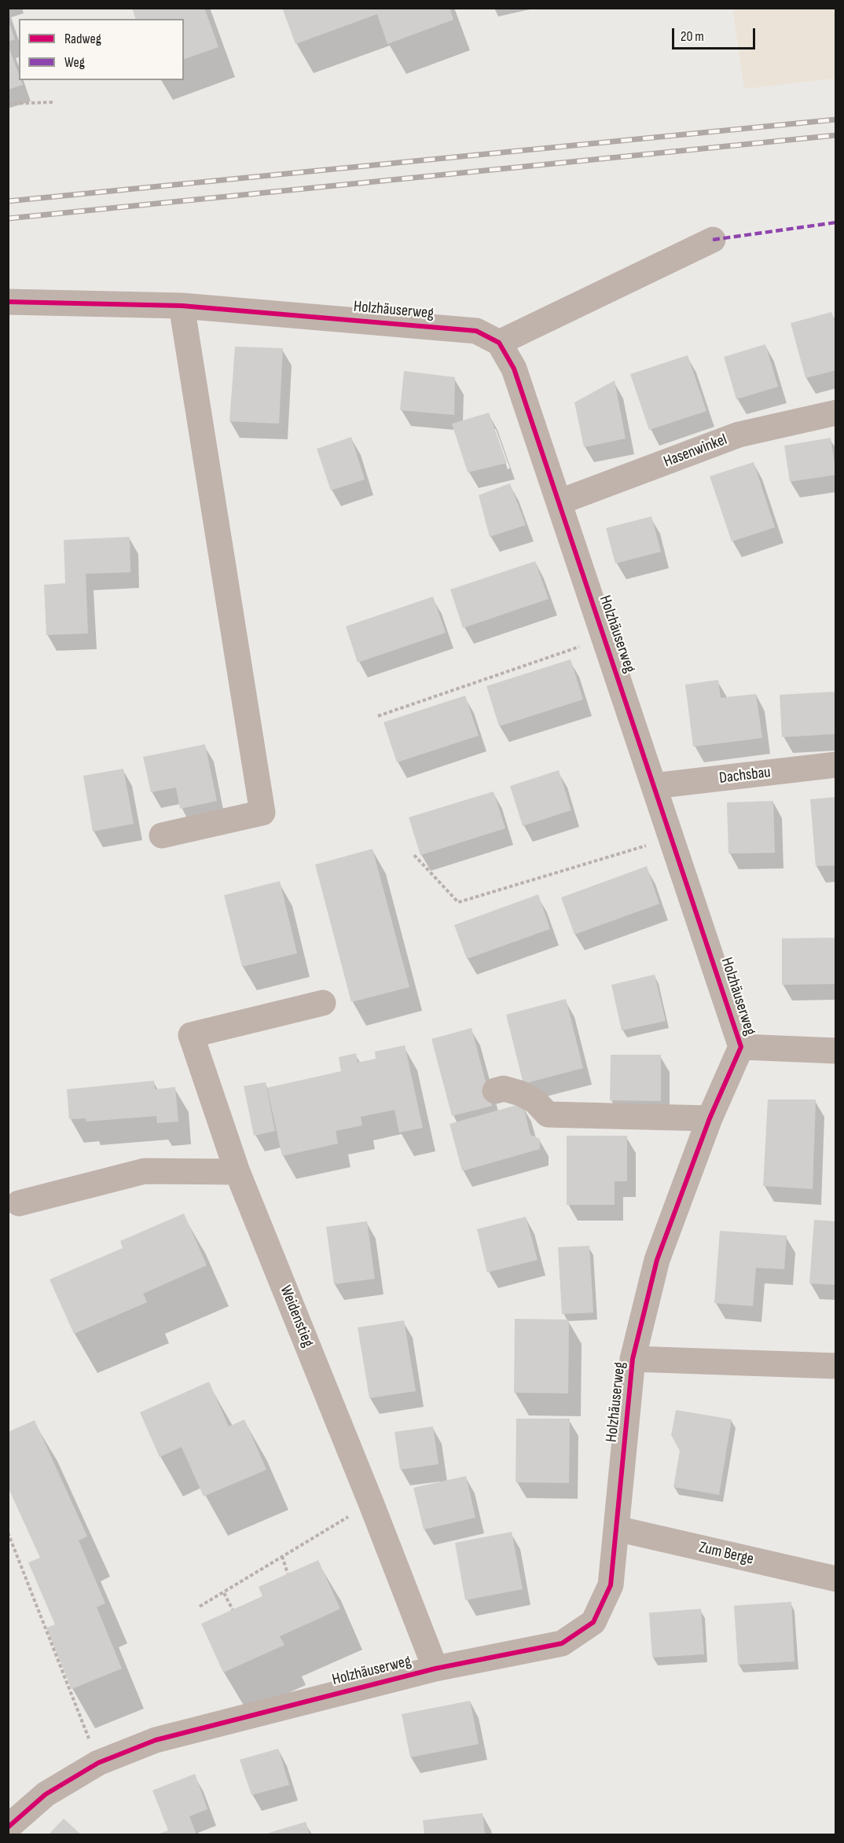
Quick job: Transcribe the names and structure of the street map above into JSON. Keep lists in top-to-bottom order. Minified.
{"streets":{"street":["Holzhäuserweg","Hasenwinkel","Dachsbau","Weidenstieg","Zum Berge"]},"crossings":[["Holzhäuserweg","Hasenwinkel"],["Holzhäuserweg","Dachsbau"],["Holzhäuserweg","Weidenstieg"],["Holzhäuserweg","Zum Berge"]],"legend":["Radweg","Weg"],"scale_bar":"20 m"}
